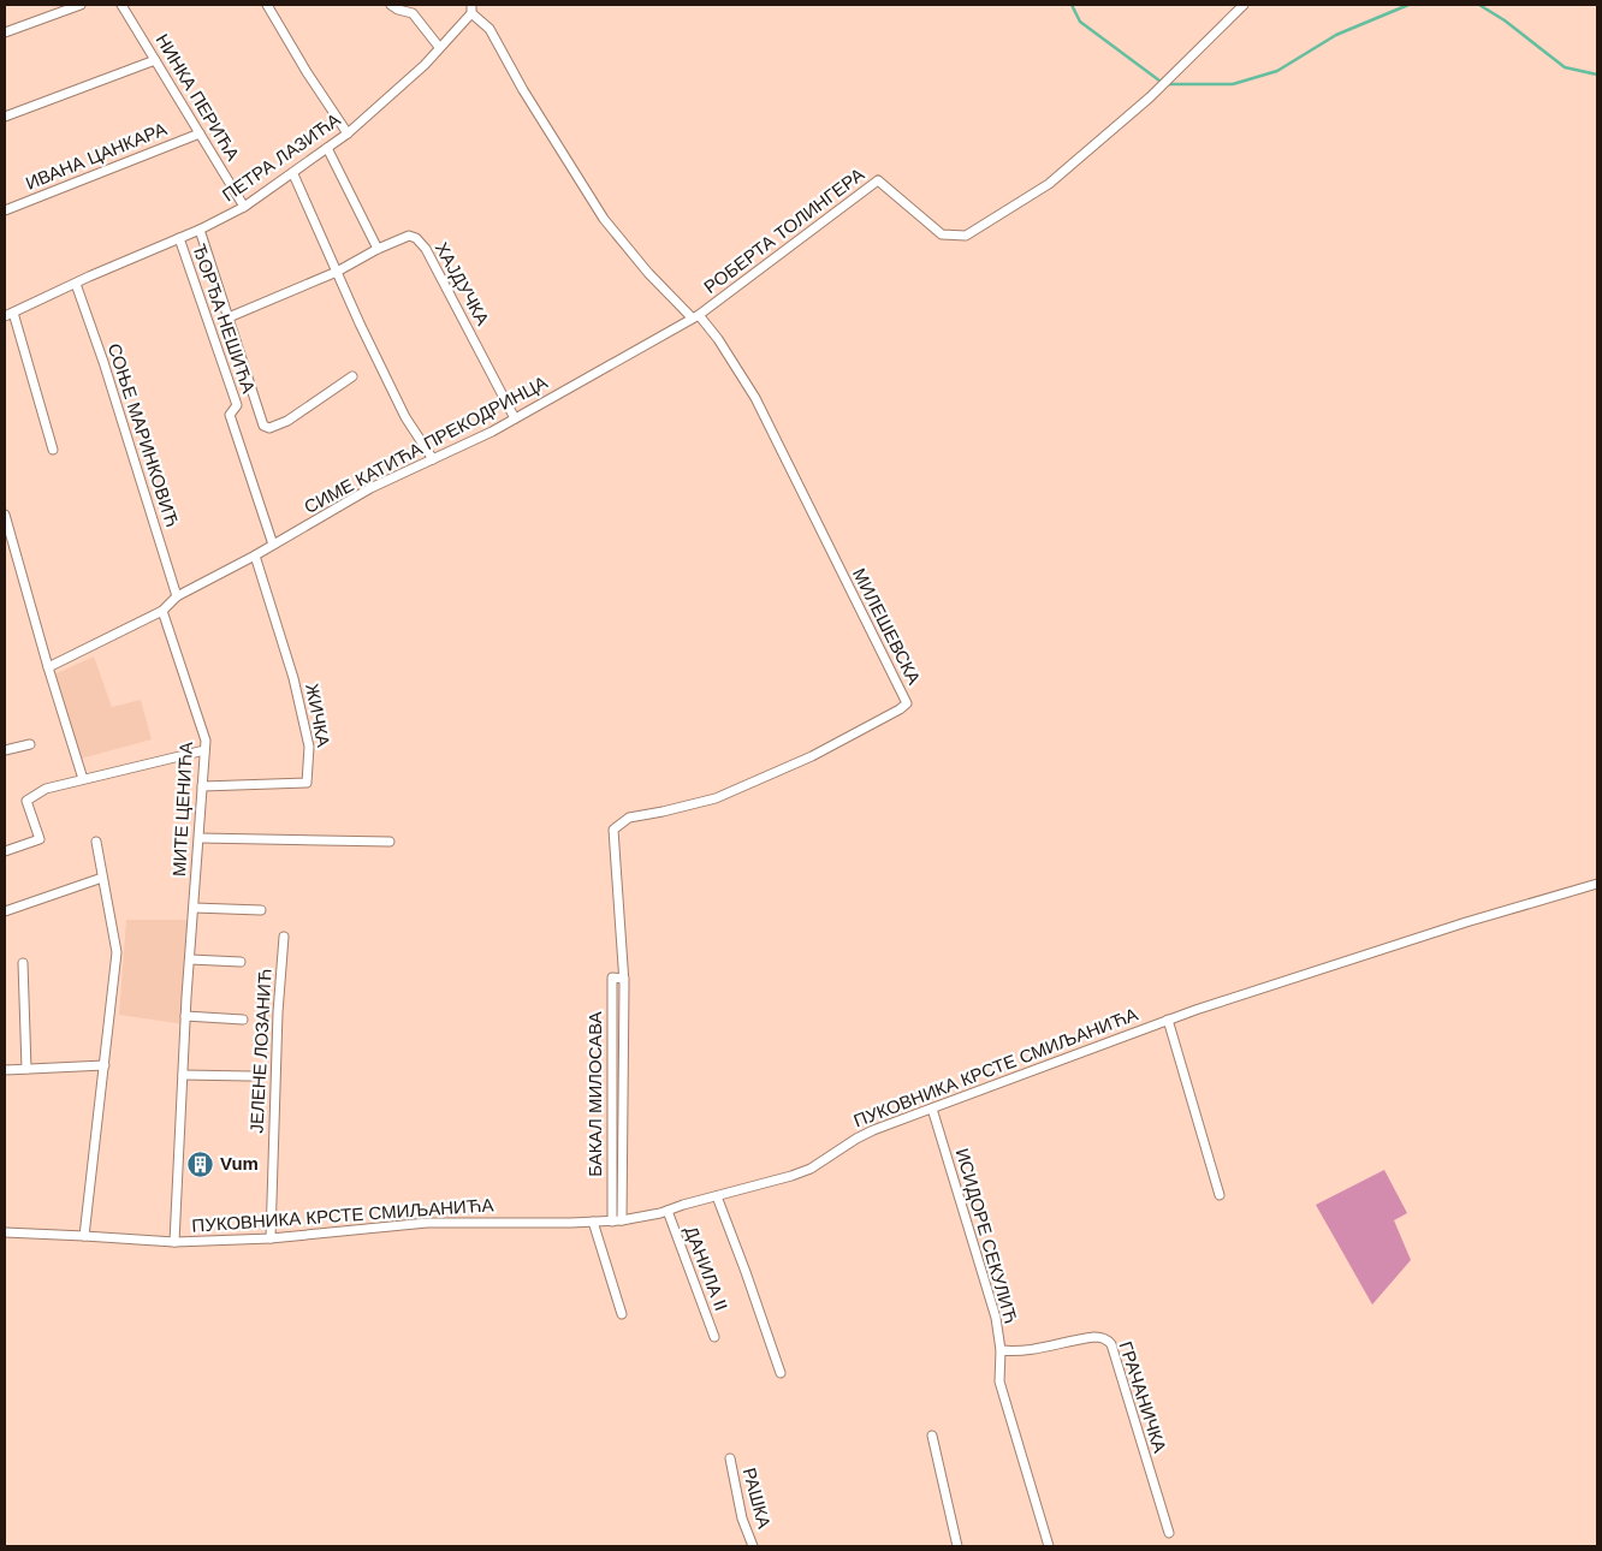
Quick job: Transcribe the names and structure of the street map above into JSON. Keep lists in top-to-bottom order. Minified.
{"streets":{"street":["НИНКА ПЕРИЋА","ИВАНА ЦАНКАРА","ПЕТРА ЛАЗИЋА","РОБЕРТА ТОЛИНГЕРА","ХАЈДУЧКА","ЂОРЂА НЕШИЋА","СОЊЕ МАРИНКОВИЋ","СИМЕ КАТИЋА ПРЕКОДРИНЦА","МИЛЕШЕВСКА","ЖИЧКА","МИТЕ ЦЕНИЋА","ЈЕЛЕНЕ ЛОЗАНИЋ","ПУКОВНИКА КРСТЕ СМИЉАНИЋА","БАКАЛ МИЛОСАВА","ИСИДОРЕ СЕКУЛИЋ","ДАНИЛА II","ГРАЧАНИЧКА","РАШКА"]},"crossings":[["НИНКА ПЕРИЋА","ИВАНА ЦАНКАРА"],["НИНКА ПЕРИЋА","ПЕТРА ЛАЗИЋА"],["ПЕТРА ЛАЗИЋА","ЂОРЂА НЕШИЋА"],["ПЕТРА ЛАЗИЋА","СОЊЕ МАРИНКОВИЋ"],["РОБЕРТА ТОЛИНГЕРА","СИМЕ КАТИЋА ПРЕКОДРИНЦА"],["РОБЕРТА ТОЛИНГЕРА","МИЛЕШЕВСКА"],["ХАЈДУЧКА","СИМЕ КАТИЋА ПРЕКОДРИНЦА"],["ЂОРЂА НЕШИЋА","СИМЕ КАТИЋА ПРЕКОДРИНЦА"],["СОЊЕ МАРИНКОВИЋ","СИМЕ КАТИЋА ПРЕКОДРИНЦА"],["СИМЕ КАТИЋА ПРЕКОДРИНЦА","МИЛЕШЕВСКА"],["СИМЕ КАТИЋА ПРЕКОДРИНЦА","ЖИЧКА"],["СИМЕ КАТИЋА ПРЕКОДРИНЦА","МИТЕ ЦЕНИЋА"],["МИЛЕШЕВСКА","БАКАЛ МИЛОСАВА"],["ЖИЧКА","МИТЕ ЦЕНИЋА"],["МИТЕ ЦЕНИЋА","ПУКОВНИКА КРСТЕ СМИЉАНИЋА"],["ЈЕЛЕНЕ ЛОЗАНИЋ","ПУКОВНИКА КРСТЕ СМИЉАНИЋА"],["ПУКОВНИКА КРСТЕ СМИЉАНИЋА","БАКАЛ МИЛОСАВА"],["ПУКОВНИКА КРСТЕ СМИЉАНИЋА","ИСИДОРЕ СЕКУЛИЋ"],["ПУКОВНИКА КРСТЕ СМИЉАНИЋА","ДАНИЛА II"],["ИСИДОРЕ СЕКУЛИЋ","ГРАЧАНИЧКА"]],"places":{"building":["Vum"]}}
